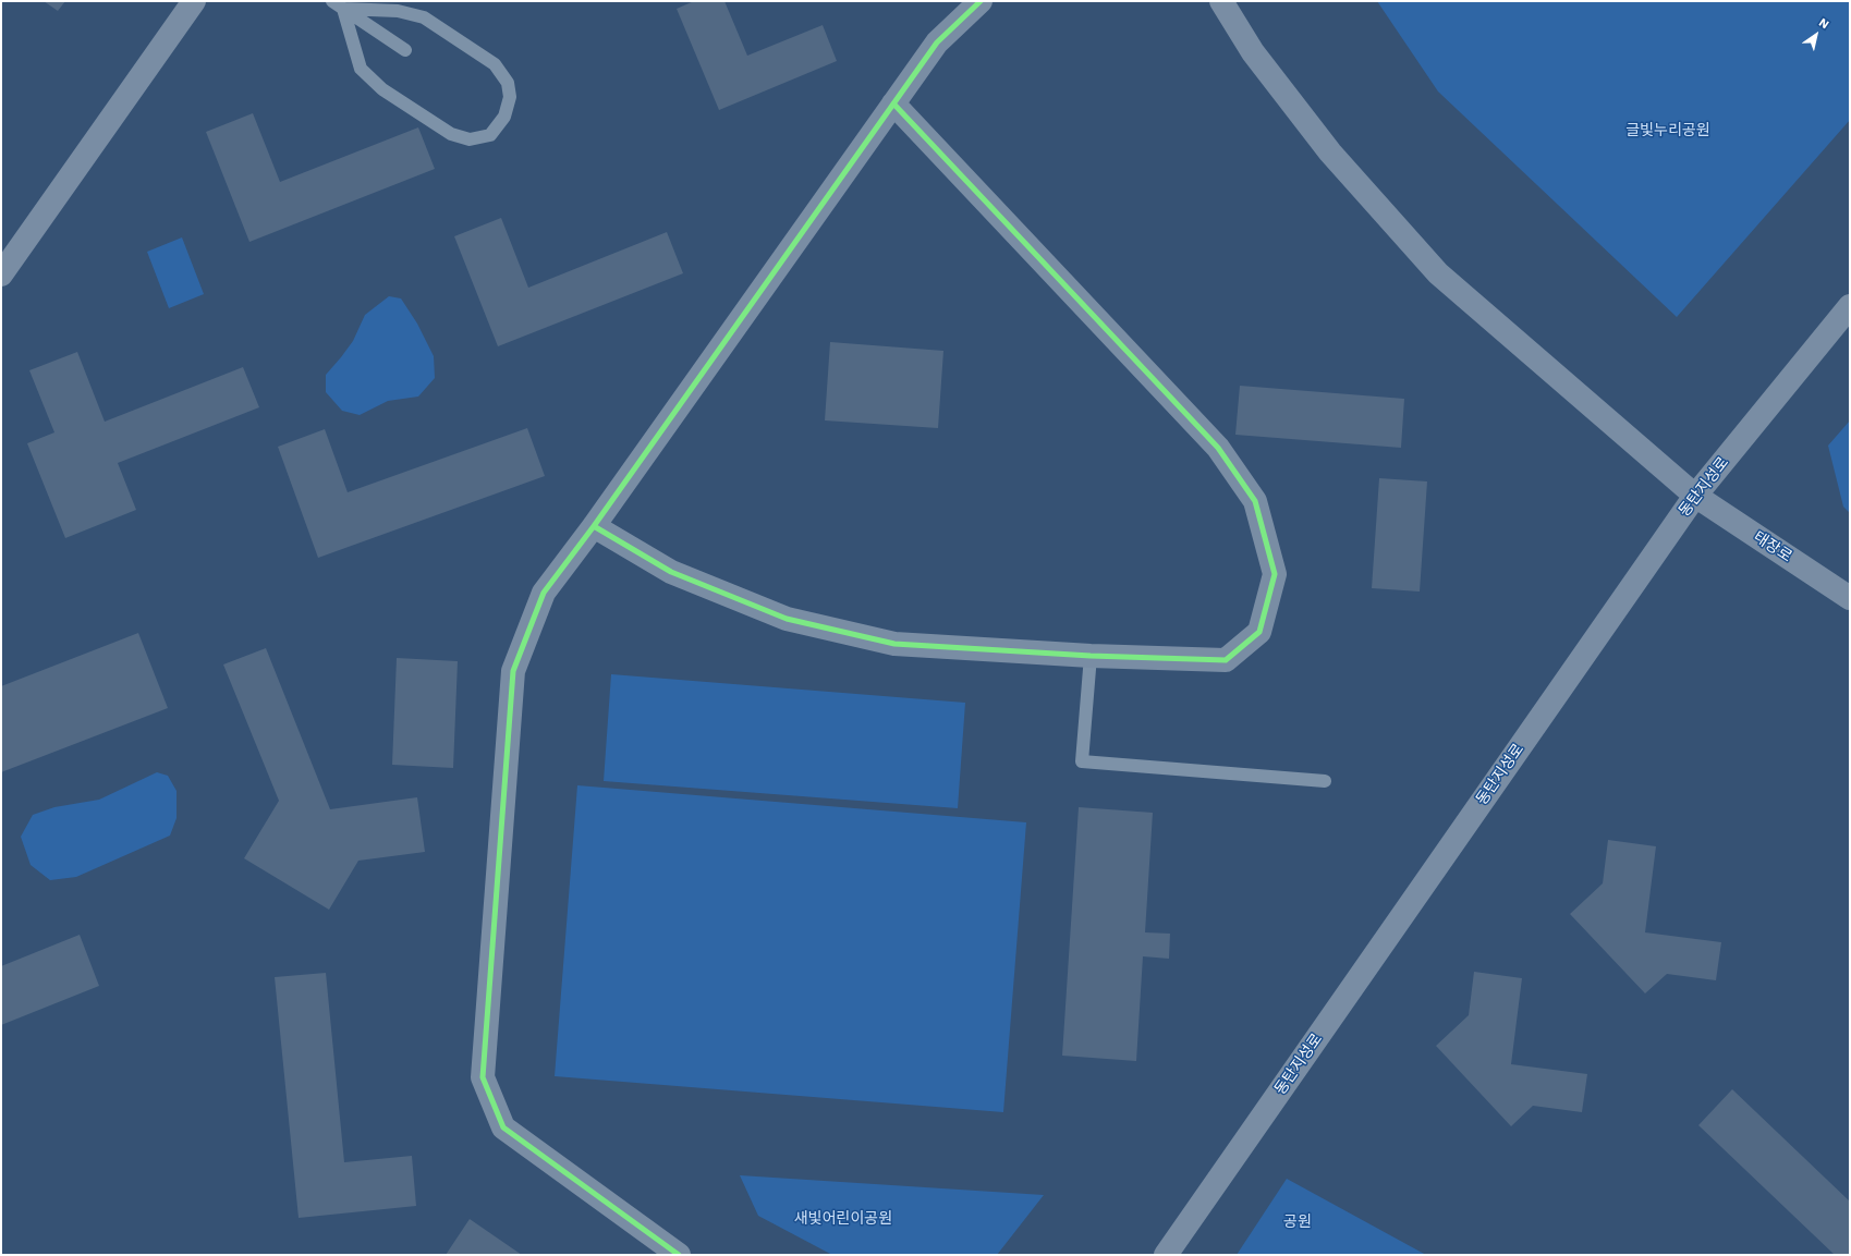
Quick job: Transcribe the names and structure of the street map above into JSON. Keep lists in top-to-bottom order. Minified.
{"streets":{"street":["동탄지성로","태장로"]},"crossings":[["동탄지성로","태장로"]],"parks":["글빛누리공원","새빛어린이공원","공원"],"north":"top right"}
